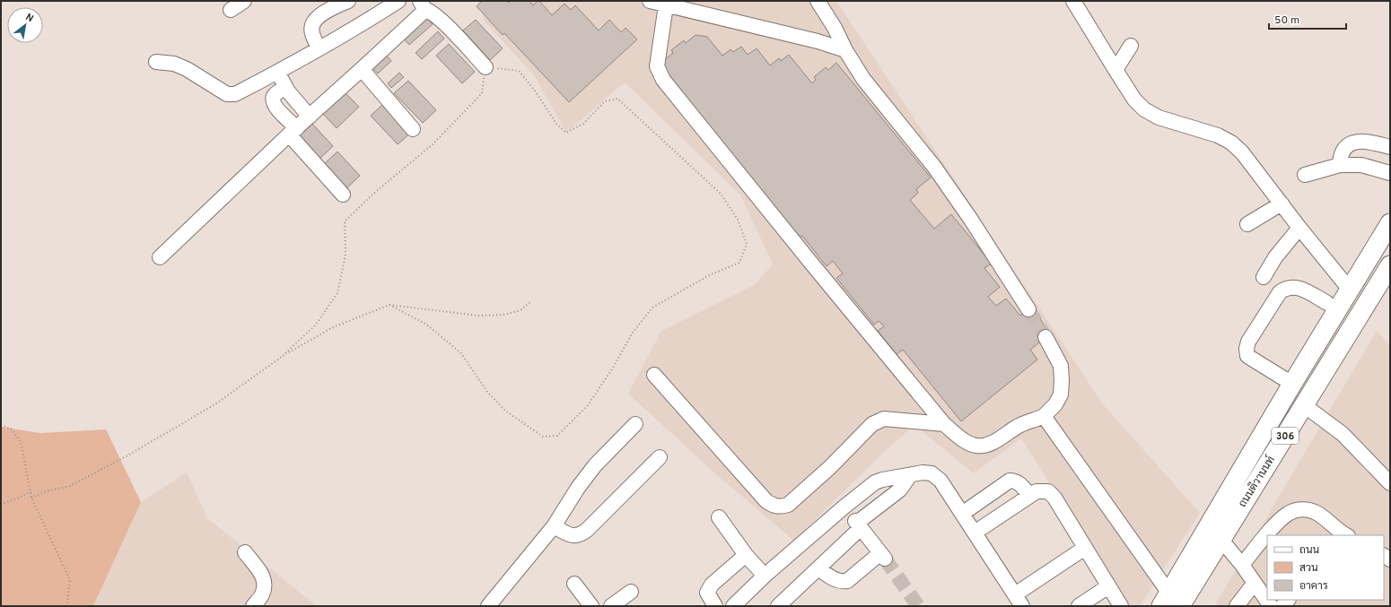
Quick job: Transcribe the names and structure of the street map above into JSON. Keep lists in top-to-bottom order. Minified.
{"streets":{"main road":["306","ถนนติวานนท์"]},"legend":["ถนน","สวน","อาคาร"],"scale_bar":"50 m","north":"top right"}
